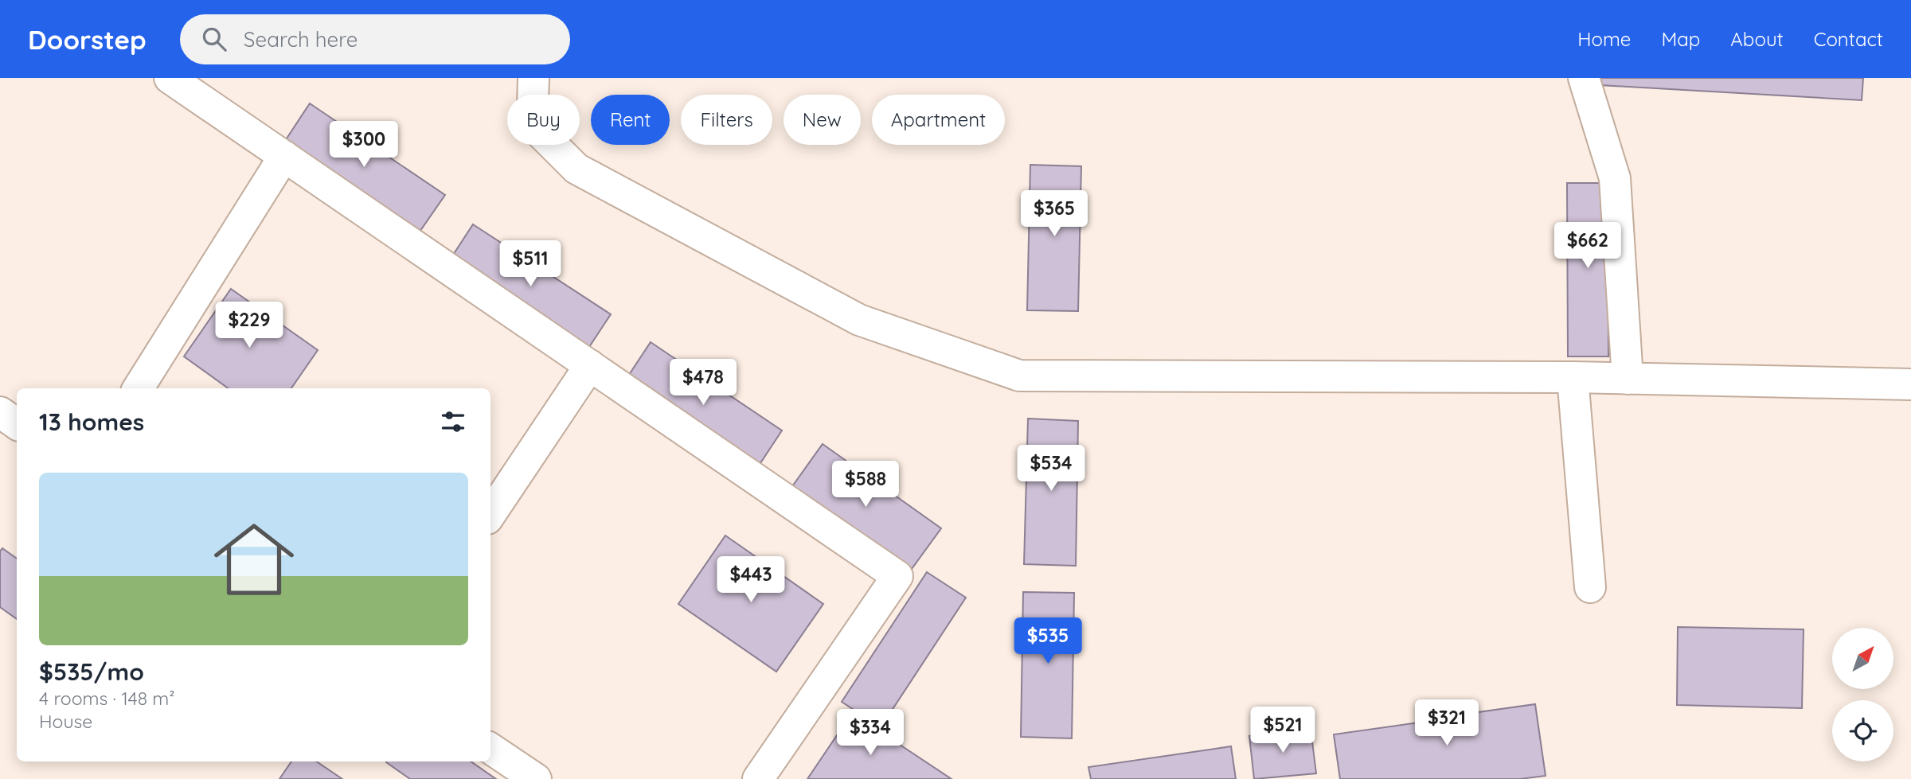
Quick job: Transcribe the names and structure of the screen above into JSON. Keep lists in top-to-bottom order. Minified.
{"north":"top right","page":{"header":"Doorstep","search":"Search here","nav":["Home","Map","About","Contact"],"chip":["Buy","Rent","Filters","New","Apartment"],"price":["$300","$365","$662","$511","$229","$478","$534","$588","$443","$535","$321","$521","$334"],"heading":"13 homes","list":[{"name":"$535/mo","note":"4 rooms · 148 m² · House"}]}}
